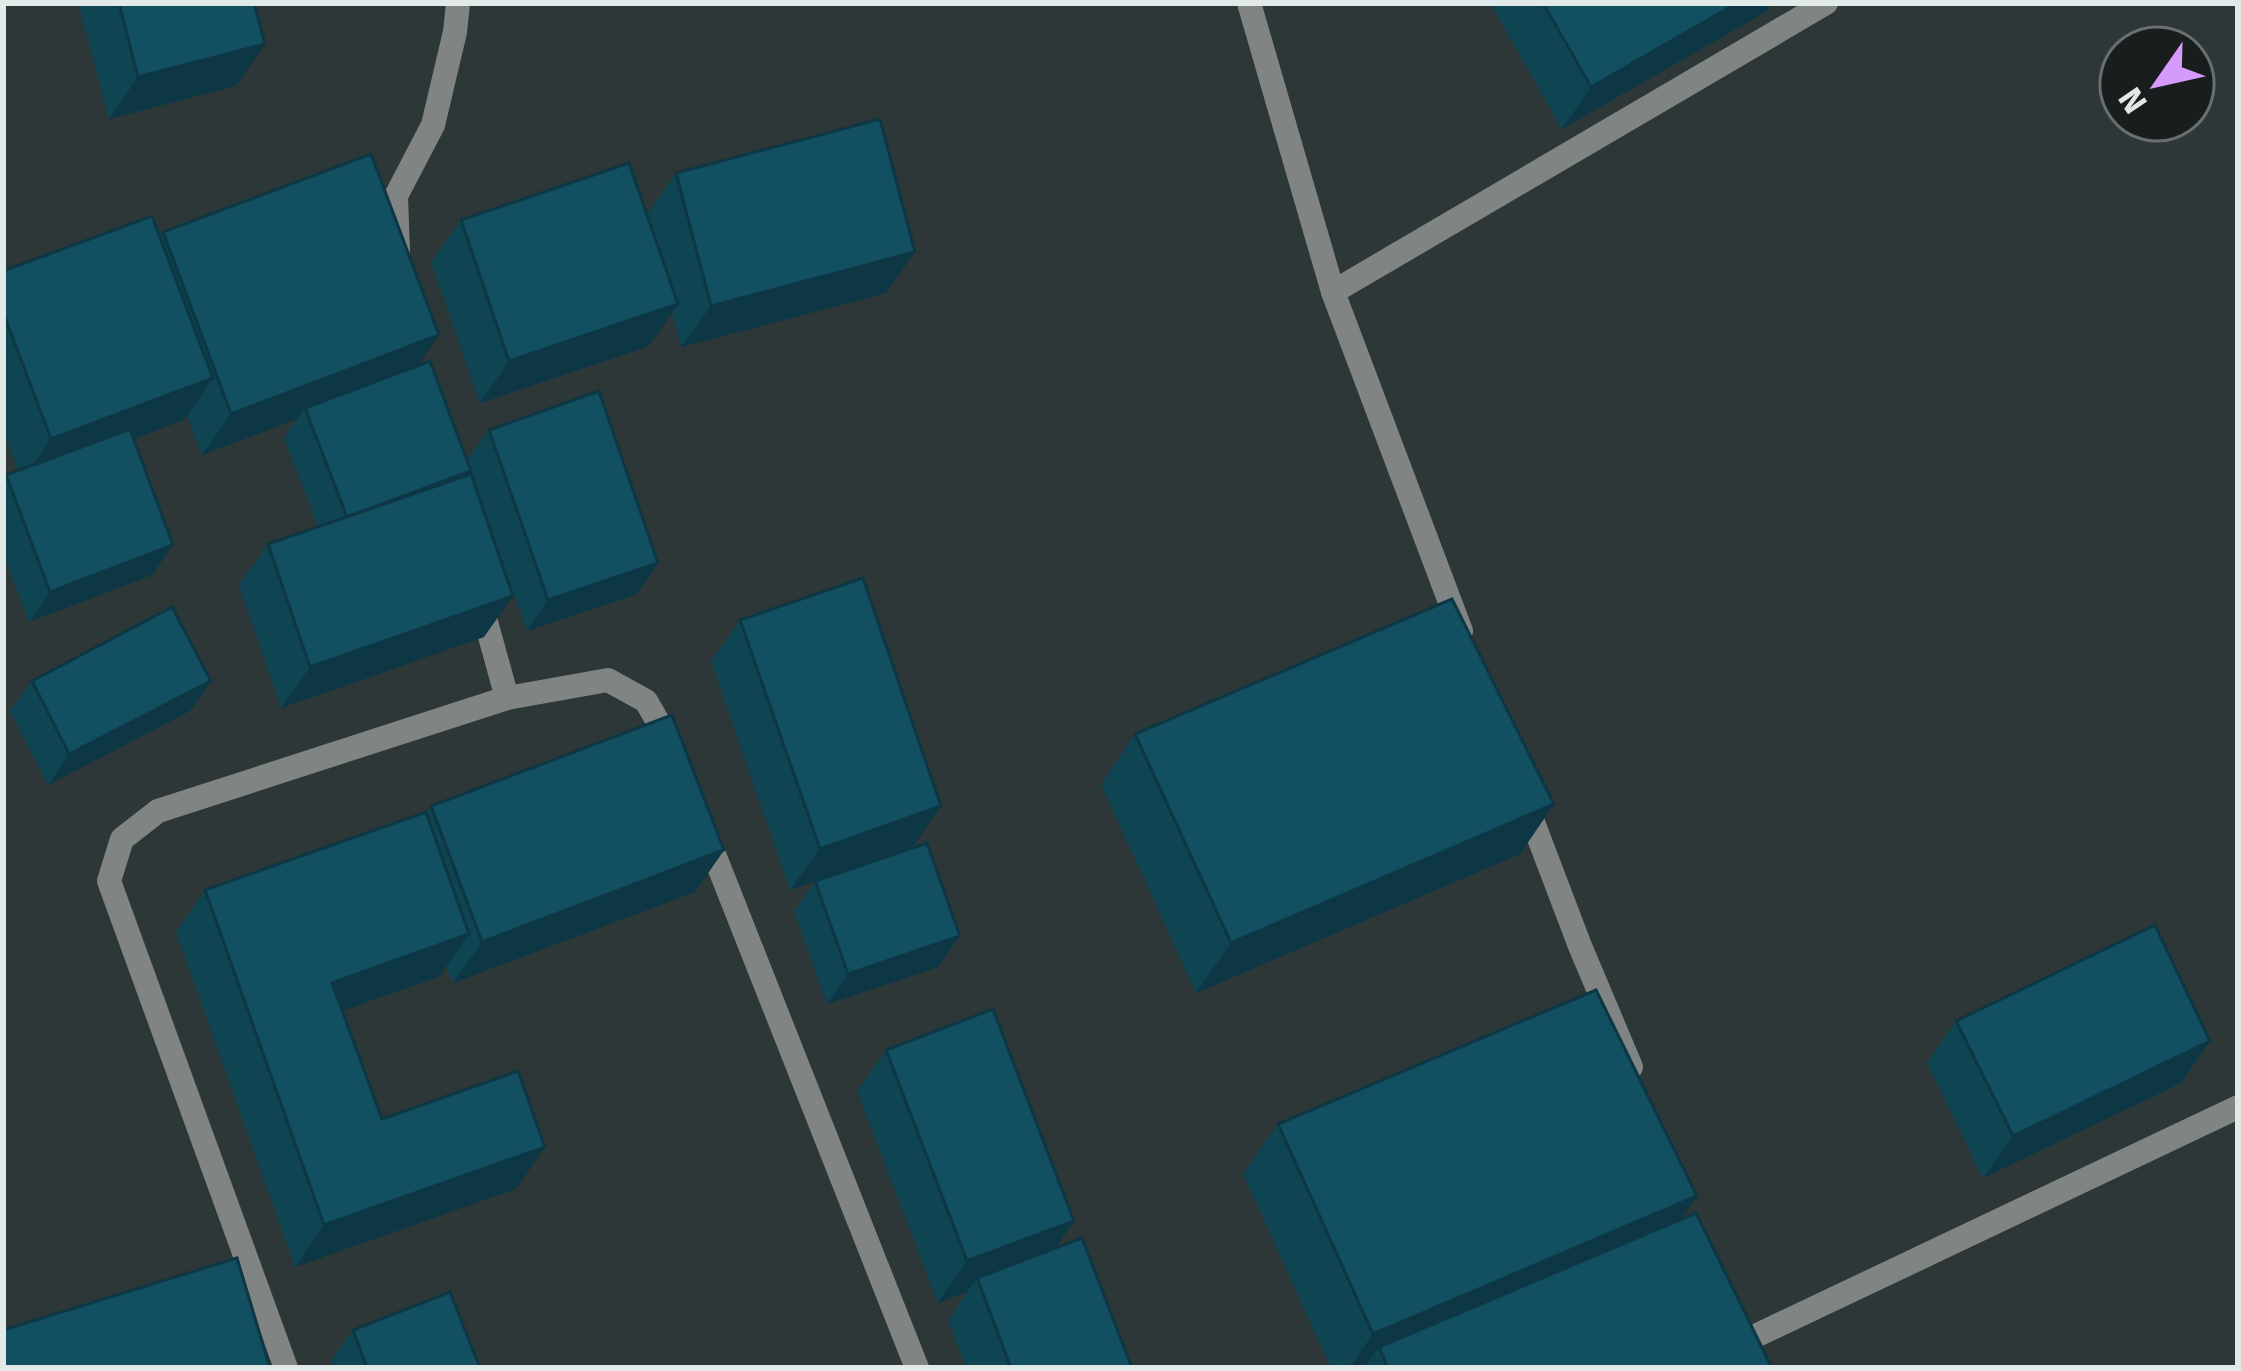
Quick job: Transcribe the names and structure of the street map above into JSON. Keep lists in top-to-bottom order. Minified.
{"north":"bottom left"}
